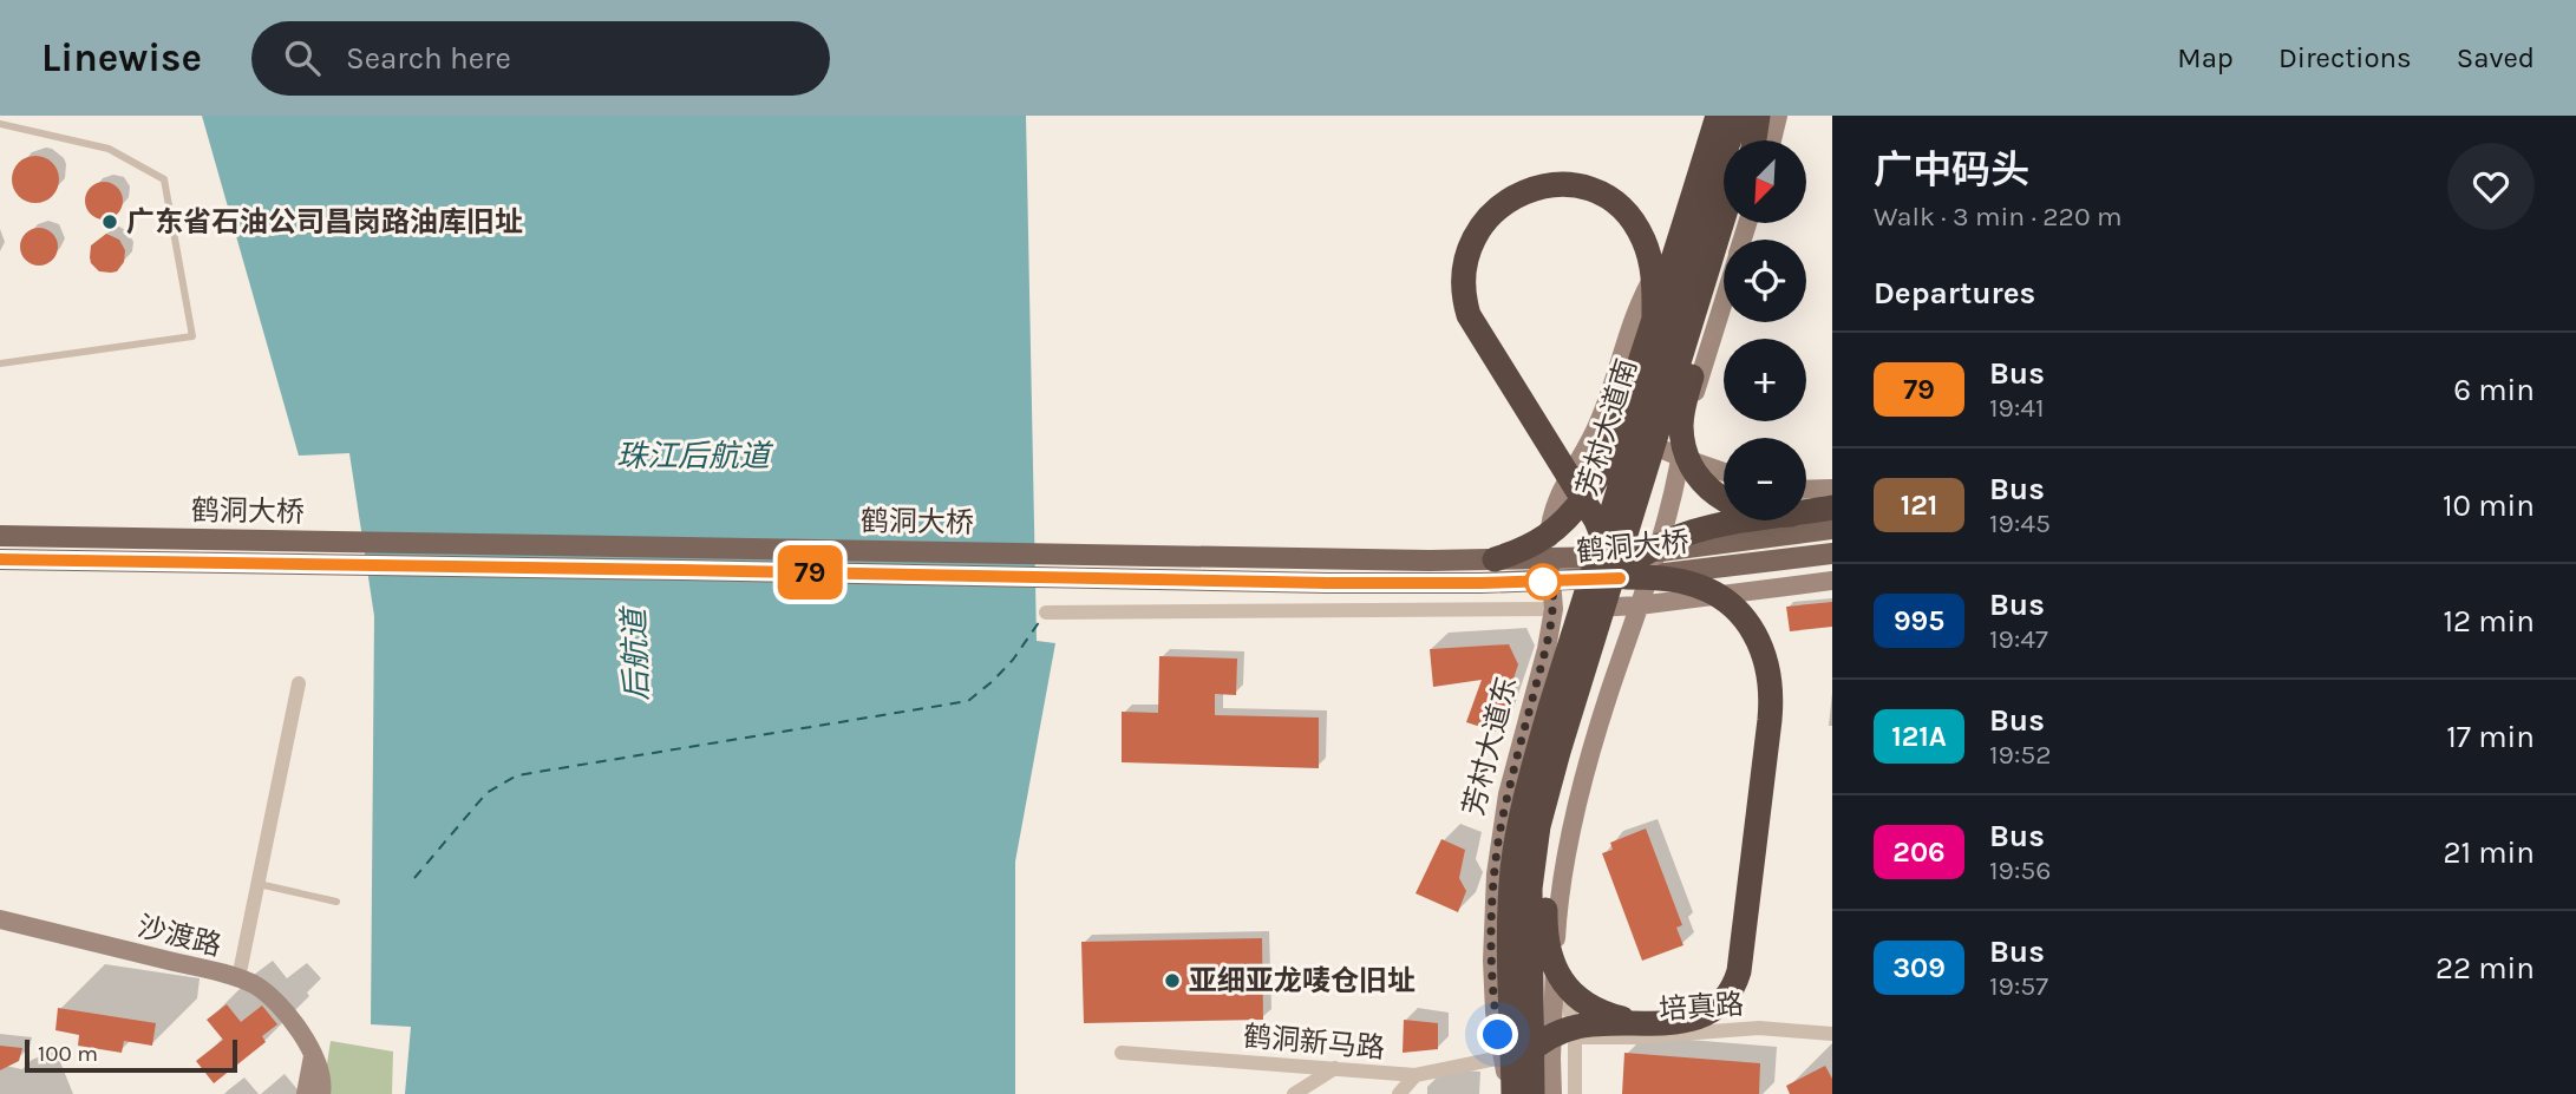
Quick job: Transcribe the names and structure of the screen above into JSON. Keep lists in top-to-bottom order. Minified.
{"streets":{"highway":["芳村大道南","芳村大道东"],"main road":["鹤洞大桥"],"street":["沙渡路","培真路","鹤洞新马路"]},"crossings":[["芳村大道南","芳村大道东"],["芳村大道东","鹤洞新马路"]],"water":["珠江后航道","后航道"],"places":["广东省石油公司昌岗路油库旧址","亚细亚龙唛仓旧址"],"lines":["bus line 79"],"scale_bar":"100 m","north":"bottom left","page":{"header":"Linewise","search":"Search here","nav":["Map","Directions","Saved"],"on_map":"79","heading":[["广中码头","Walk · 3 min · 220 m"],"Departures"],"map_buttons":["+","−"],"list":[{"mark":"79","name":"Bus","note":"19:41","value":"6 min"},{"mark":"121","name":"Bus","note":"19:45","value":"10 min"},{"mark":"995","name":"Bus","note":"19:47","value":"12 min"},{"mark":"121A","name":"Bus","note":"19:52","value":"17 min"},{"mark":"206","name":"Bus","note":"19:56","value":"21 min"},{"mark":"309","name":"Bus","note":"19:57","value":"22 min"}],"scale":"100 m"}}
